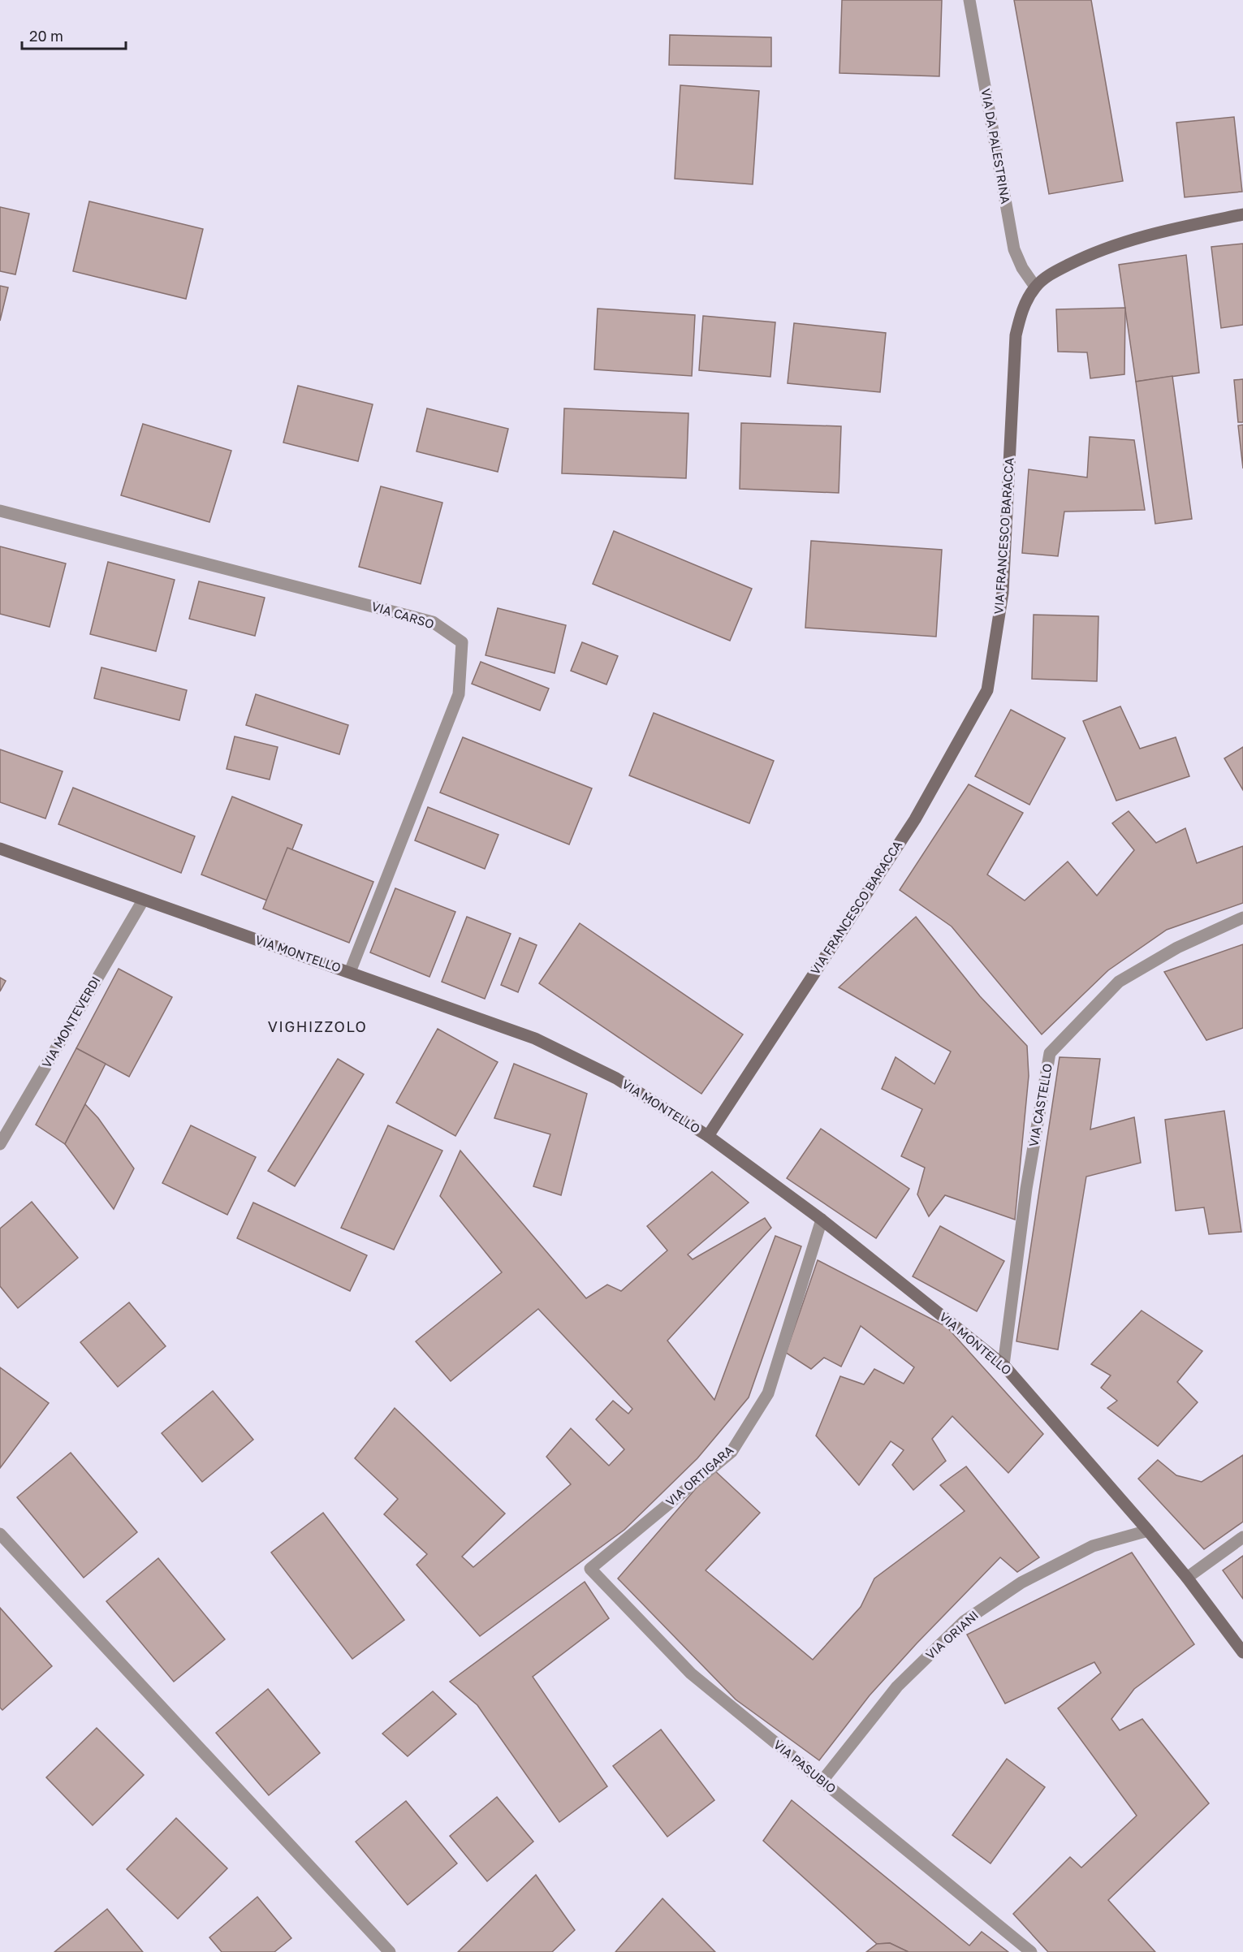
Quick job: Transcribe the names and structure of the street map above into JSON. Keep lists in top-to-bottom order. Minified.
{"streets":{"street":["VIA DA PALESTRINA","VIA FRANCESCO BARACCA","VIA CARSO","VIA MONTELLO","VIA MONTEVERDI","VIA CASTELLO","VIA ORTIGARA","VIA ORIANI","VIA PASUBIO"]},"crossings":[["VIA DA PALESTRINA","VIA FRANCESCO BARACCA"],["VIA FRANCESCO BARACCA","VIA MONTELLO"],["VIA CARSO","VIA MONTELLO"],["VIA MONTELLO","VIA MONTEVERDI"],["VIA MONTELLO","VIA CASTELLO"],["VIA MONTELLO","VIA ORTIGARA"],["VIA MONTELLO","VIA ORIANI"],["VIA ORTIGARA","VIA PASUBIO"],["VIA ORIANI","VIA PASUBIO"]],"districts":["VIGHIZZOLO"],"scale_bar":"20 m"}
